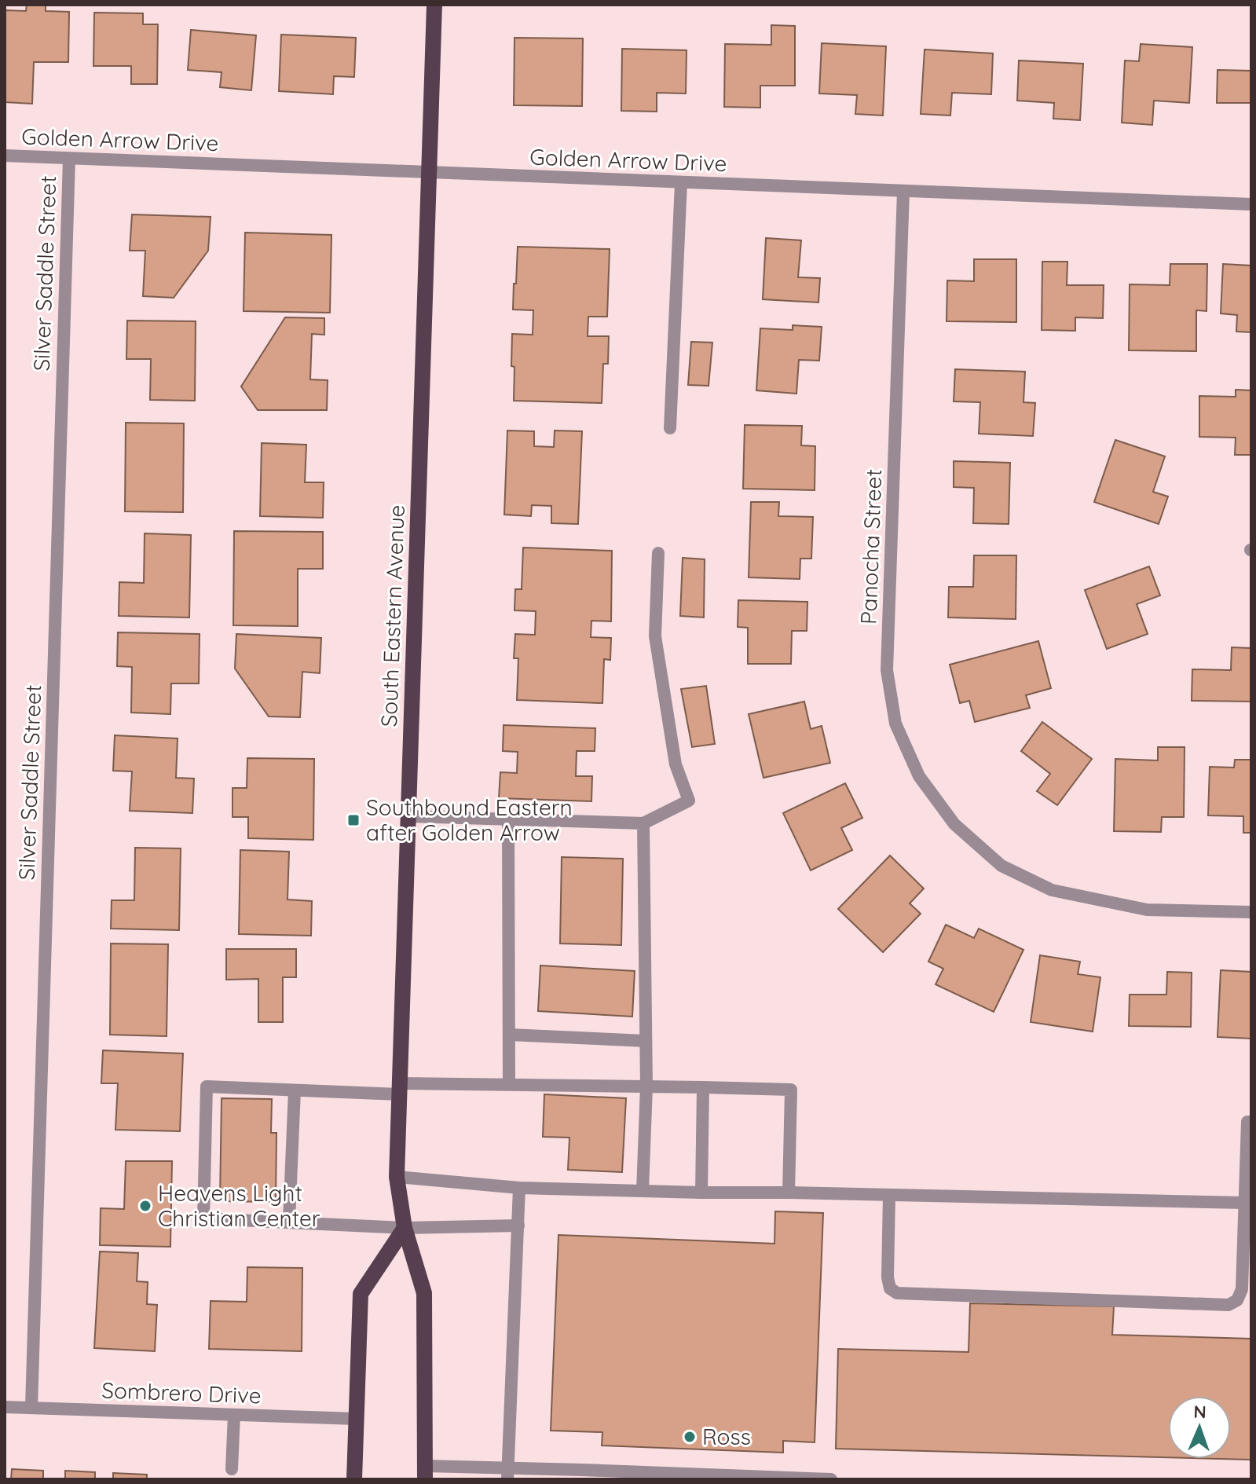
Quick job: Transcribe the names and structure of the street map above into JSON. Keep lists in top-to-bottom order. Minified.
{"streets":{"main road":["South Eastern Avenue"],"street":["Golden Arrow Drive","Silver Saddle Street","Panocha Street","Sombrero Drive"]},"crossings":[["Golden Arrow Drive","Silver Saddle Street"],["Golden Arrow Drive","Panocha Street"],["Golden Arrow Drive","South Eastern Avenue"],["Silver Saddle Street","Sombrero Drive"]],"places":{"transit":["Southbound Eastern after Golden Arrow"],"other":["Heavens Light Christian Center","Ross"]},"north":"top"}
